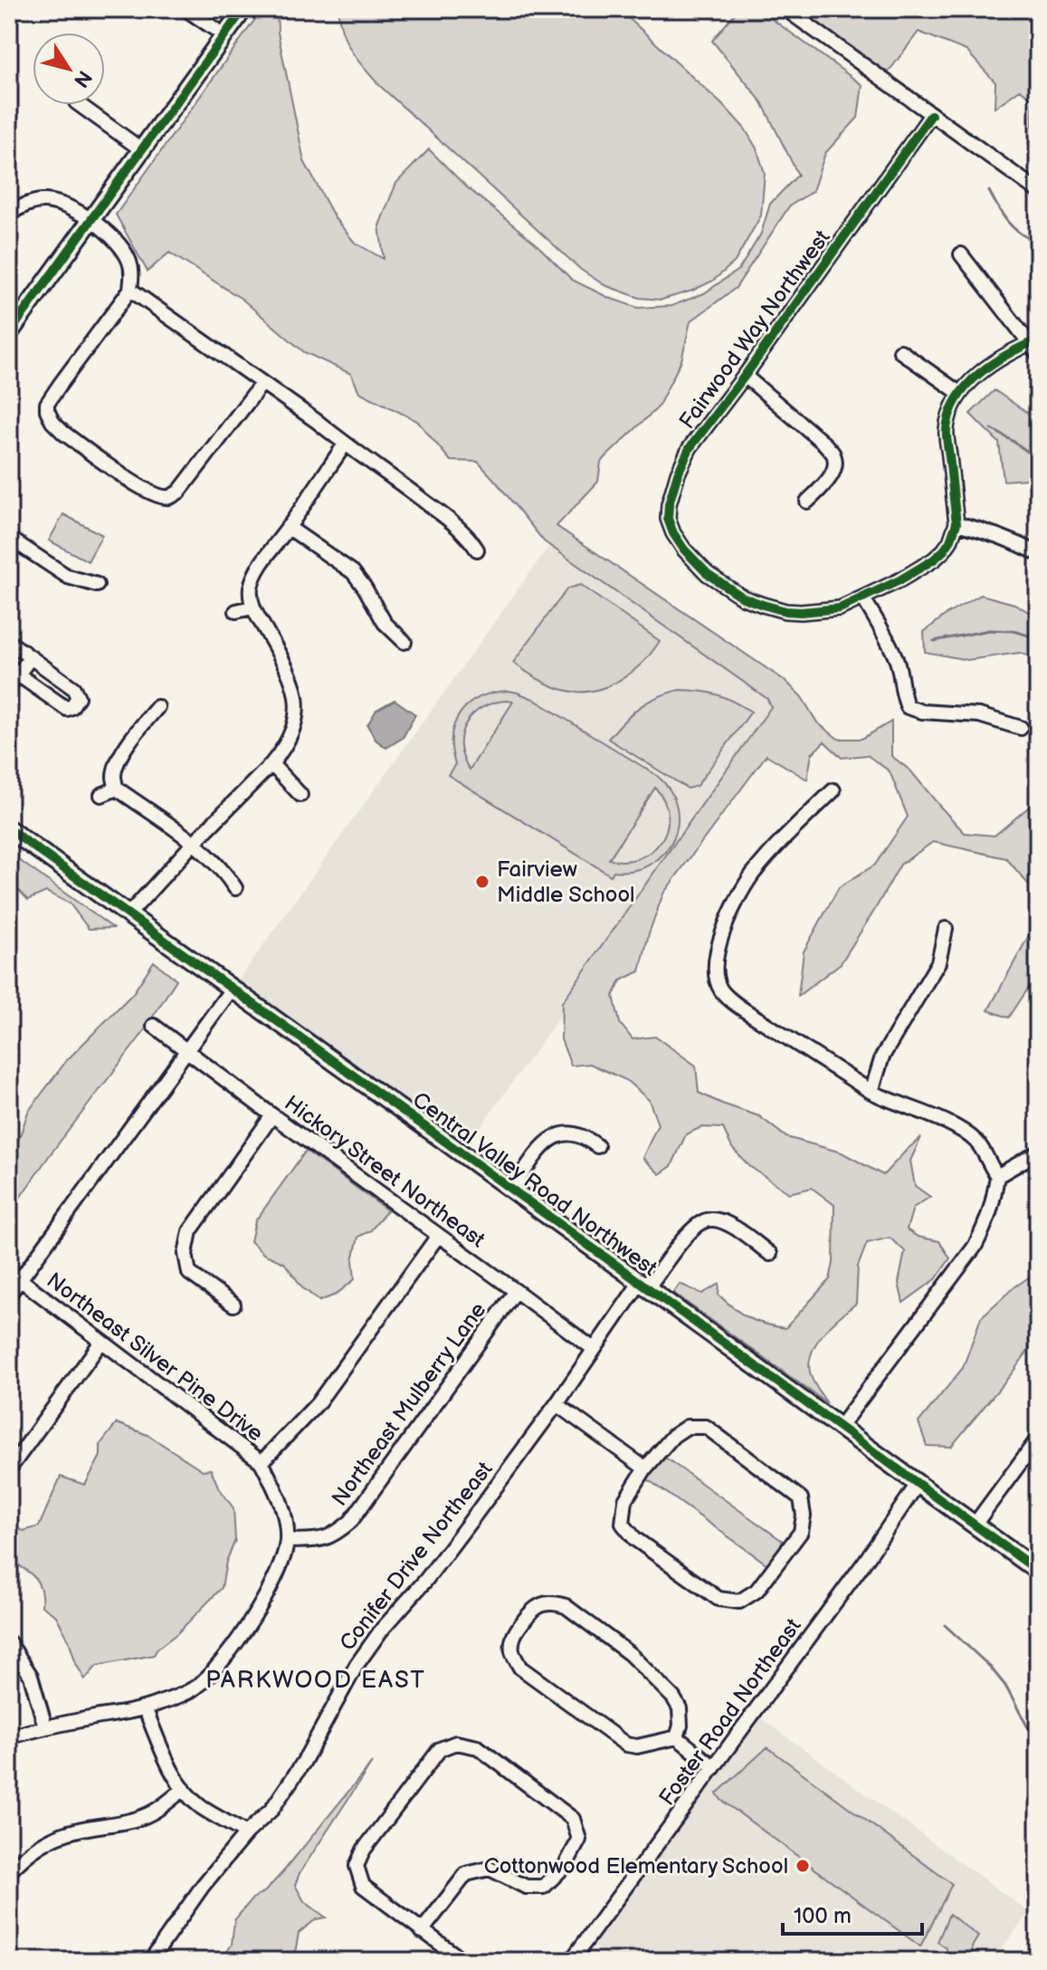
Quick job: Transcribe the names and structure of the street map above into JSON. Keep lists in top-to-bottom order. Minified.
{"streets":{"main road":["Central Valley Road Northwest"],"street":["Fairwood Way Northwest","Hickory Street Northeast","Northeast Silver Pine Drive","Northeast Mulberry Lane","Conifer Drive Northeast","Foster Road Northeast"]},"crossings":[["Hickory Street Northeast","Northeast Mulberry Lane"],["Hickory Street Northeast","Conifer Drive Northeast"],["Central Valley Road Northwest","Conifer Drive Northeast"],["Central Valley Road Northwest","Foster Road Northeast"],["Northeast Silver Pine Drive","Northeast Mulberry Lane"]],"districts":["PARKWOOD EAST"],"places":["Fairview Middle School","Cottonwood Elementary School"],"scale_bar":"100 m","north":"bottom right"}
